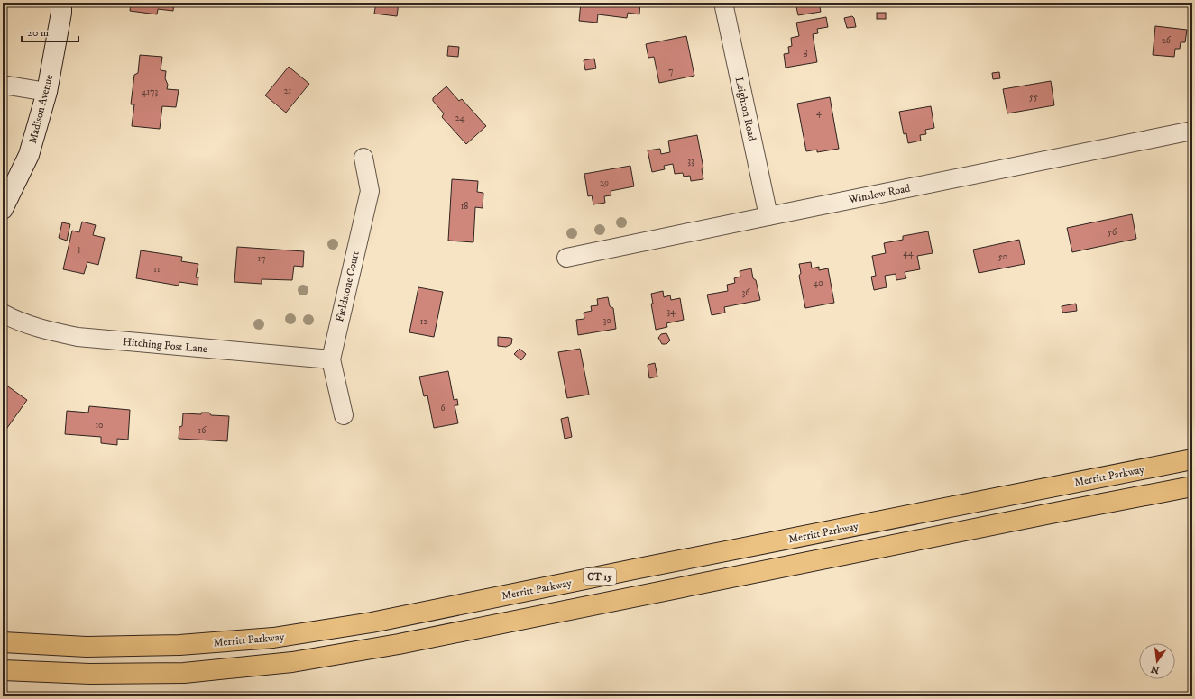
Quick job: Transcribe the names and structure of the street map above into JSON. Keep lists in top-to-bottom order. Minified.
{"streets":{"highway":["Merritt Parkway","CT 15"],"street":["Madison Avenue","Leighton Road","Winslow Road","Fieldstone Court","Hitching Post Lane"]},"crossings":[["Leighton Road","Winslow Road"],["Fieldstone Court","Hitching Post Lane"]],"house_numbers":["26","8","7","21","4173","55","4","24","33","29","18","56","3","44","50","17","11","40","36","34","30","12","6","10","16"],"scale_bar":"20 m","north":"bottom"}
